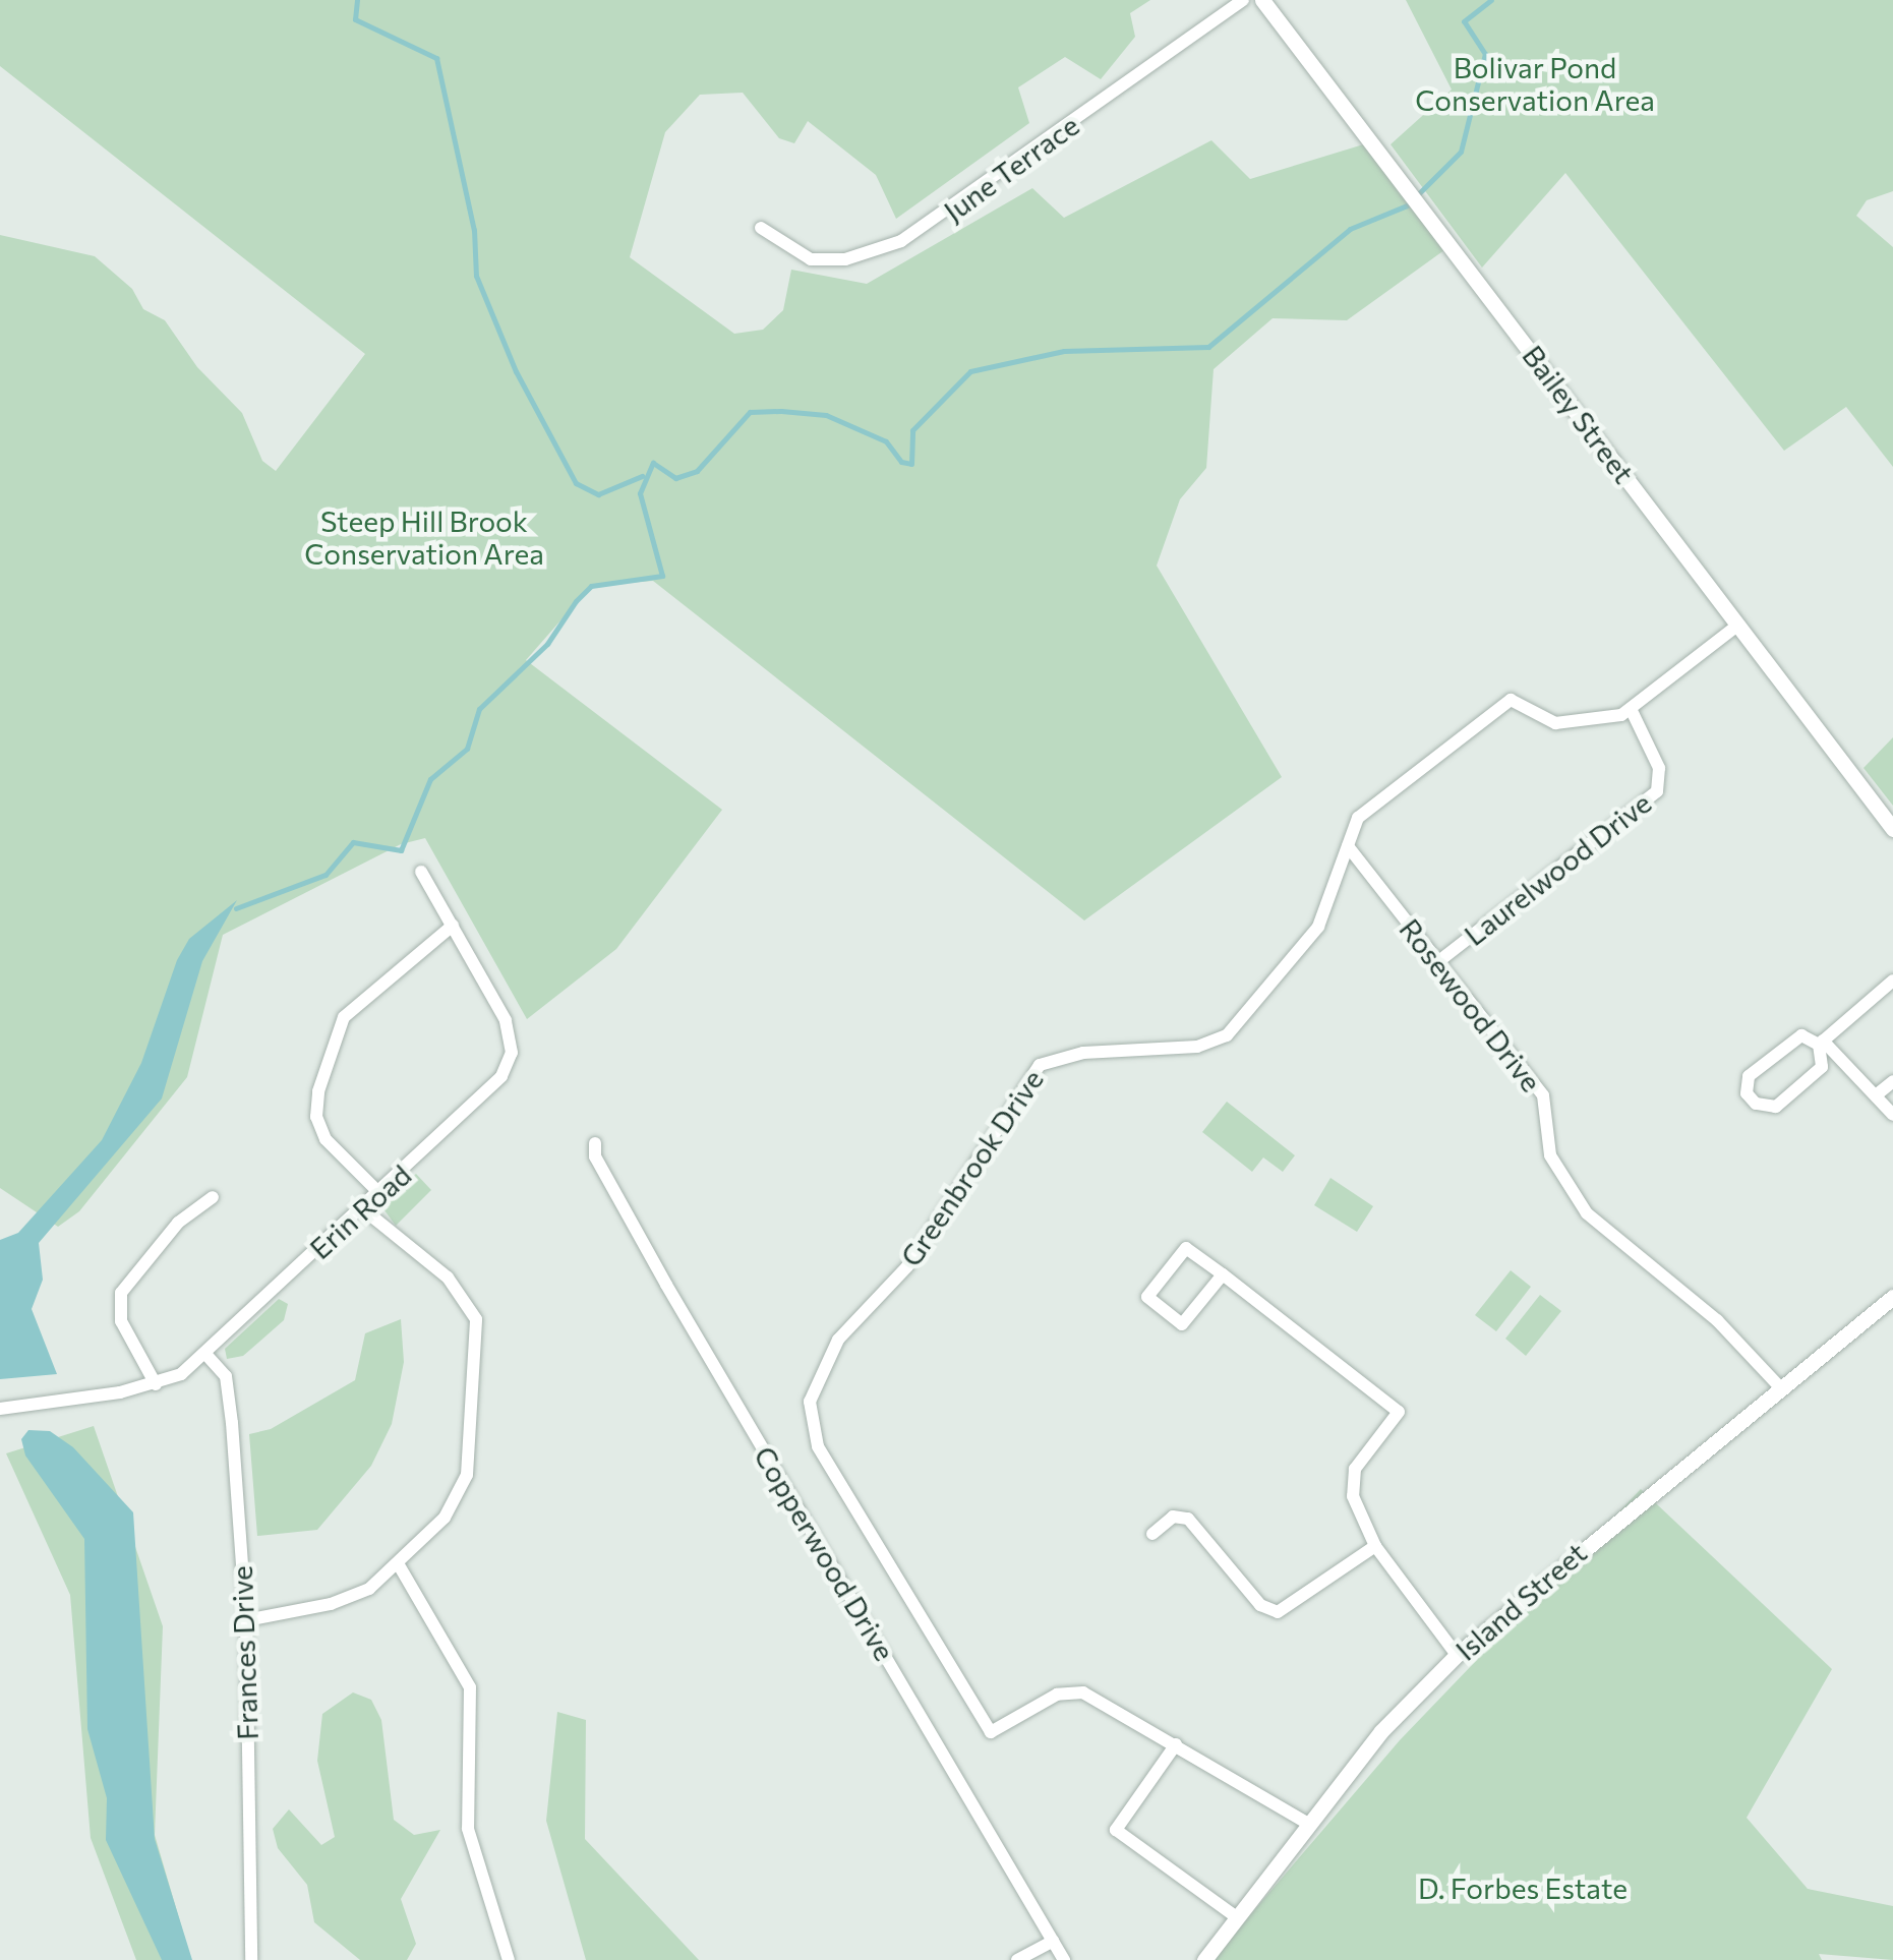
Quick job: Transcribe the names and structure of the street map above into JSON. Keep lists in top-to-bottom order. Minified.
{"streets":{"street":["June Terrace","Bailey Street","Laurelwood Drive","Rosewood Drive","Greenbrook Drive","Erin Road","Copperwood Drive","Island Street","Frances Drive"]},"crossings":[["Bailey Street","Greenbrook Drive"],["Laurelwood Drive","Rosewood Drive"],["Laurelwood Drive","Greenbrook Drive"],["Rosewood Drive","Greenbrook Drive"],["Rosewood Drive","Island Street"],["Greenbrook Drive","Island Street"],["Erin Road","Frances Drive"]],"parks":["Bolivar Pond Conservation Area","Steep Hill Brook Conservation Area","D. Forbes Estate"]}
